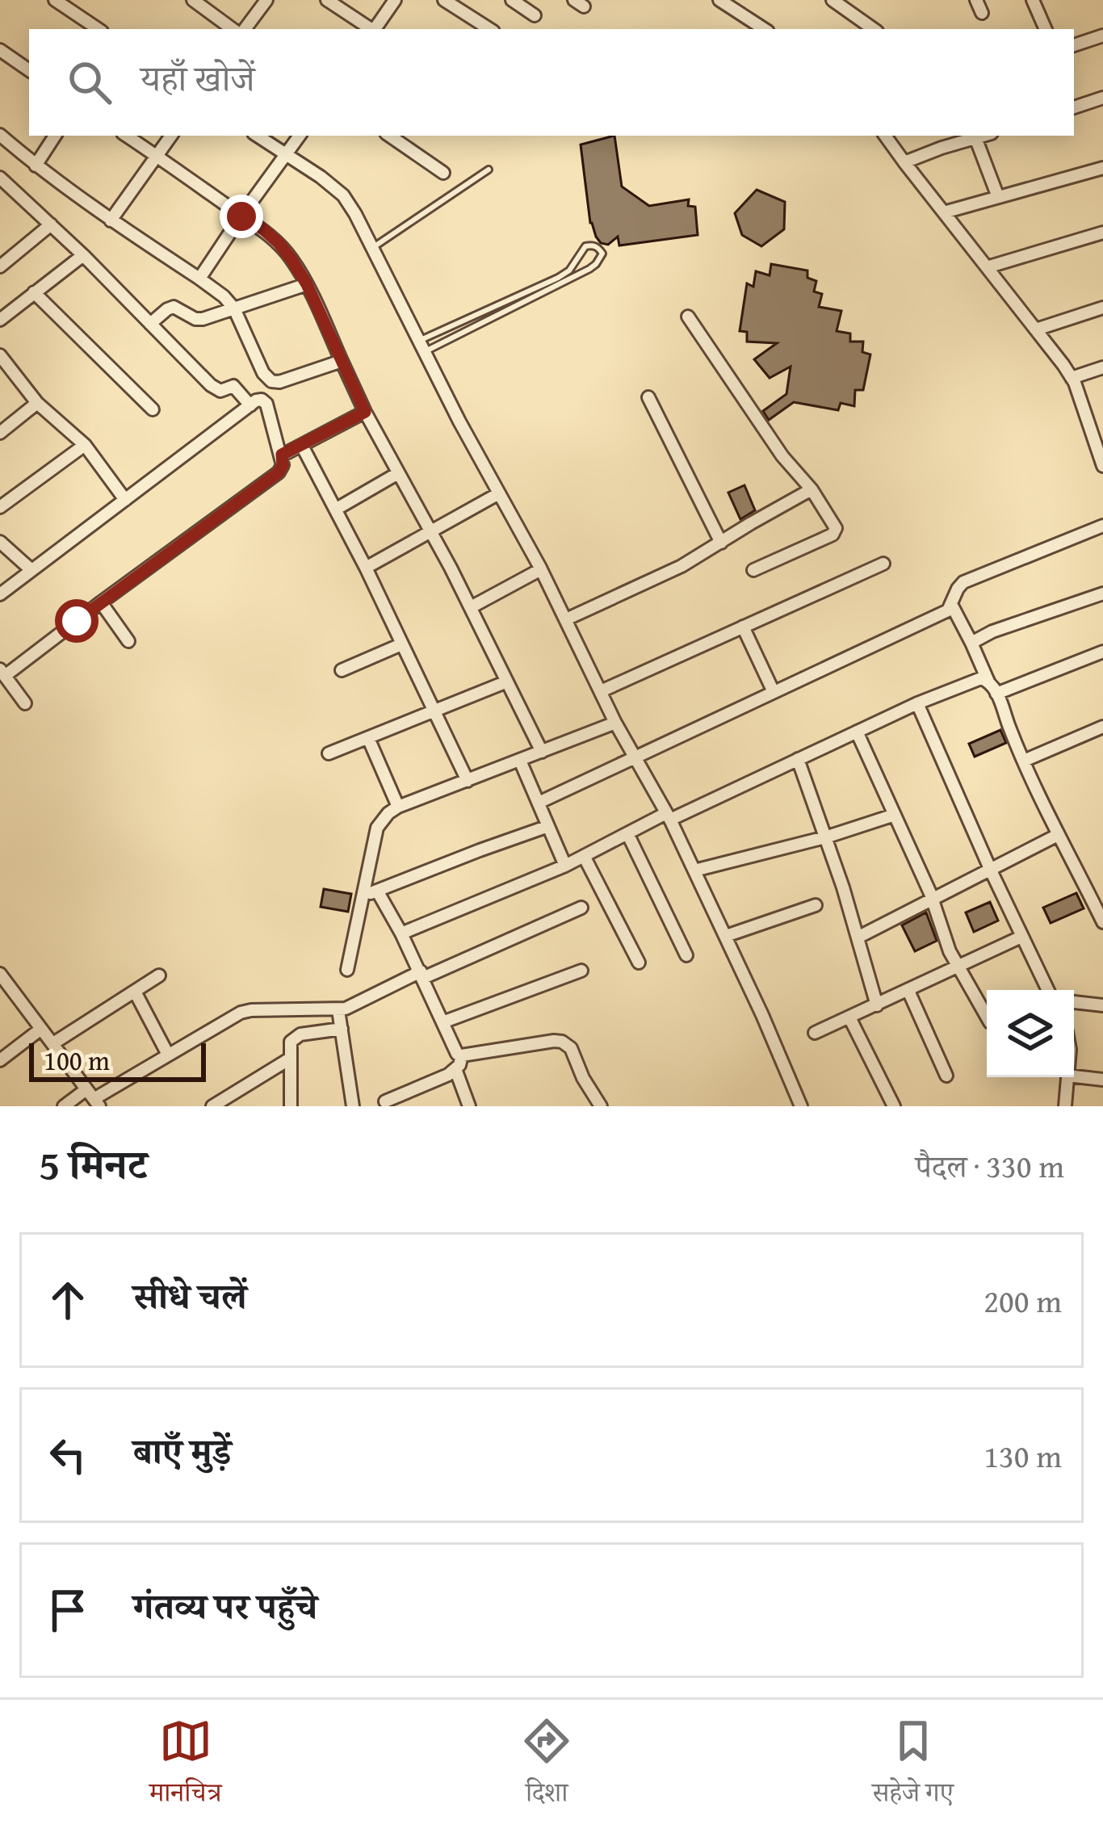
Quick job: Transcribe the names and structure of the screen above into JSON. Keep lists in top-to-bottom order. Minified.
{"scale_bar":"100 m","page":{"search":"यहाँ खोजें","scale":"100 m","heading":["5 मिनट","पैदल · 330 m"],"list":[["सीधे चलें","200 m"],["बाएँ मुड़ें","130 m"],"गंतव्य पर पहुँचे"],"nav":["मानचित्र","दिशा","सहेजे गए"]}}
